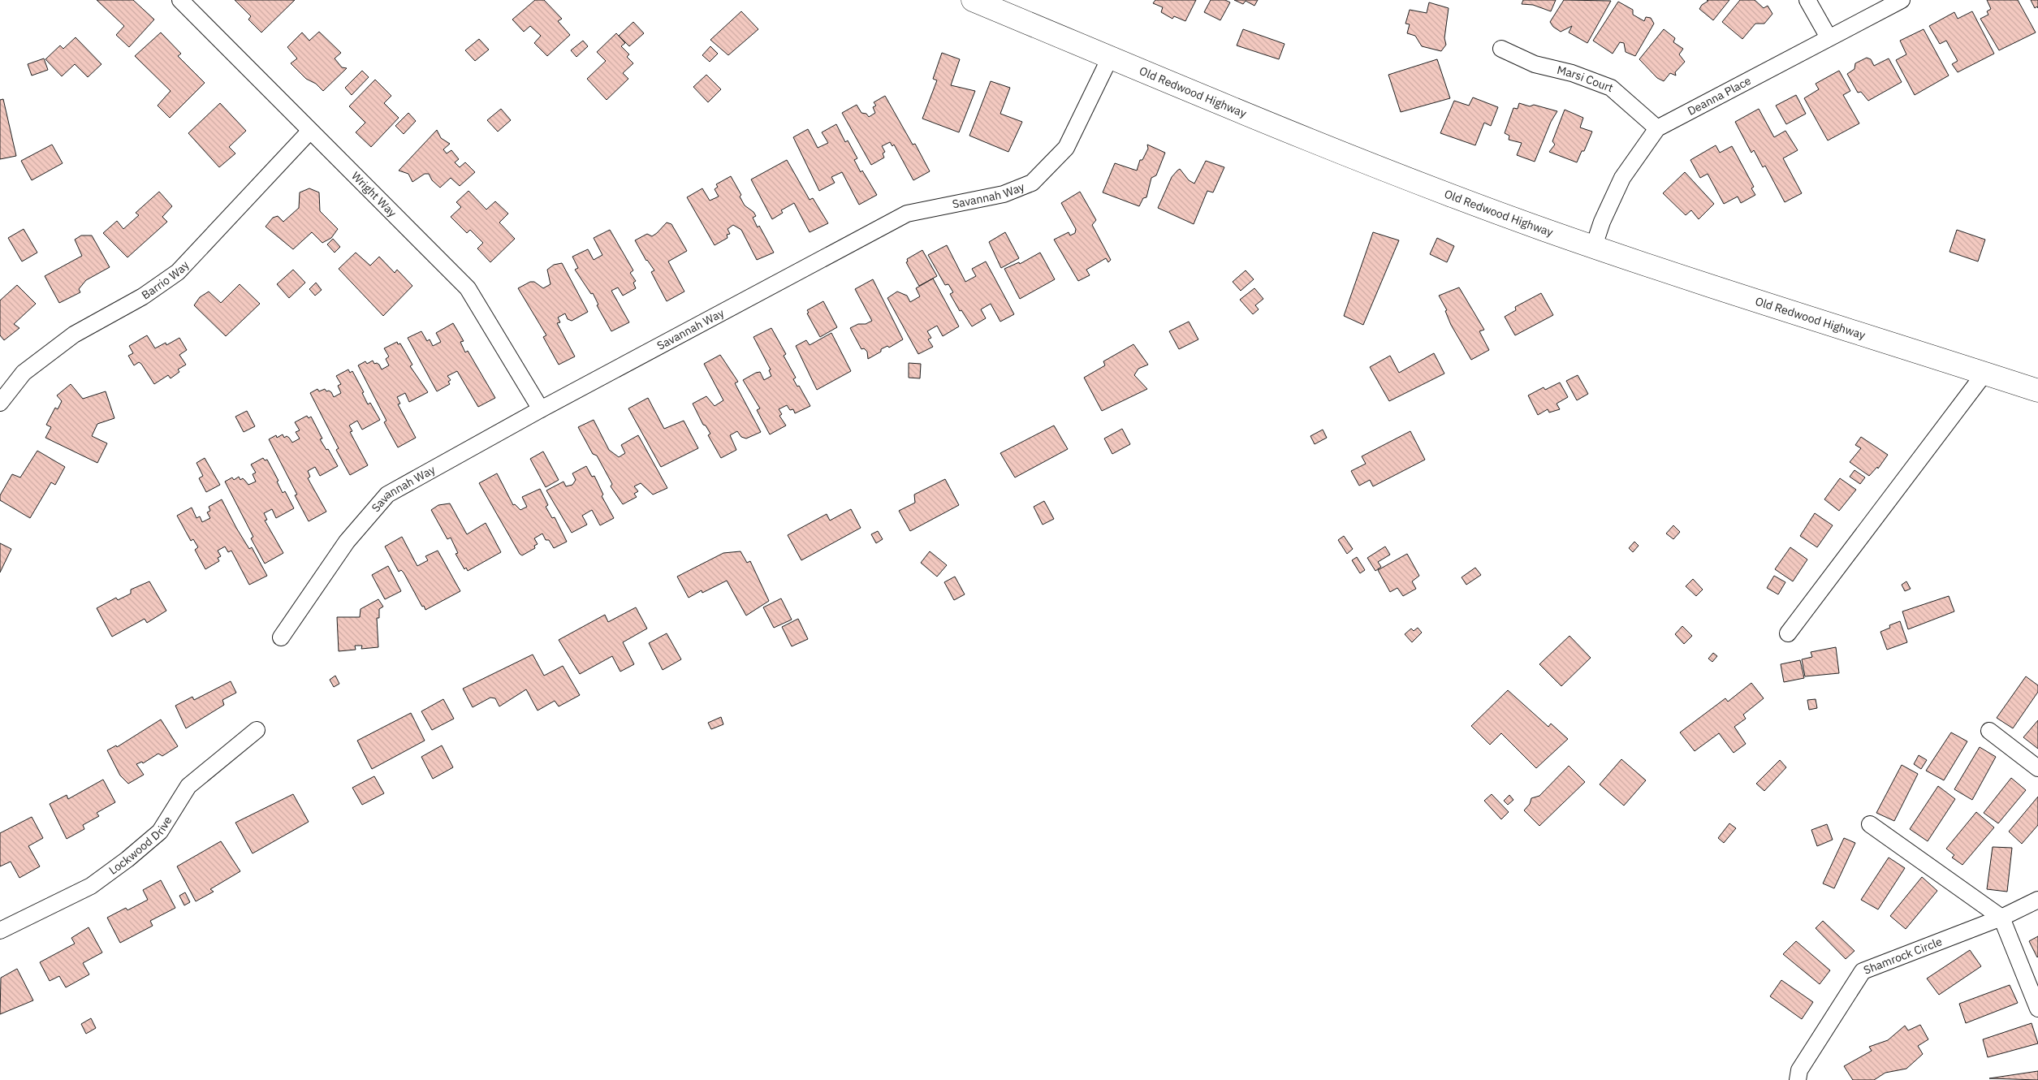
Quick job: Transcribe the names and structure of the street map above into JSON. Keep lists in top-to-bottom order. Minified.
{"streets":{"main road":["Old Redwood Highway"],"street":["Marsi Court","Deanna Place","Wright Way","Savannah Way","Barrio Way","Lockwood Drive","Shamrock Circle"]},"crossings":[["Marsi Court","Deanna Place"],["Old Redwood Highway","Deanna Place"],["Old Redwood Highway","Savannah Way"],["Wright Way","Savannah Way"],["Wright Way","Barrio Way"]]}
